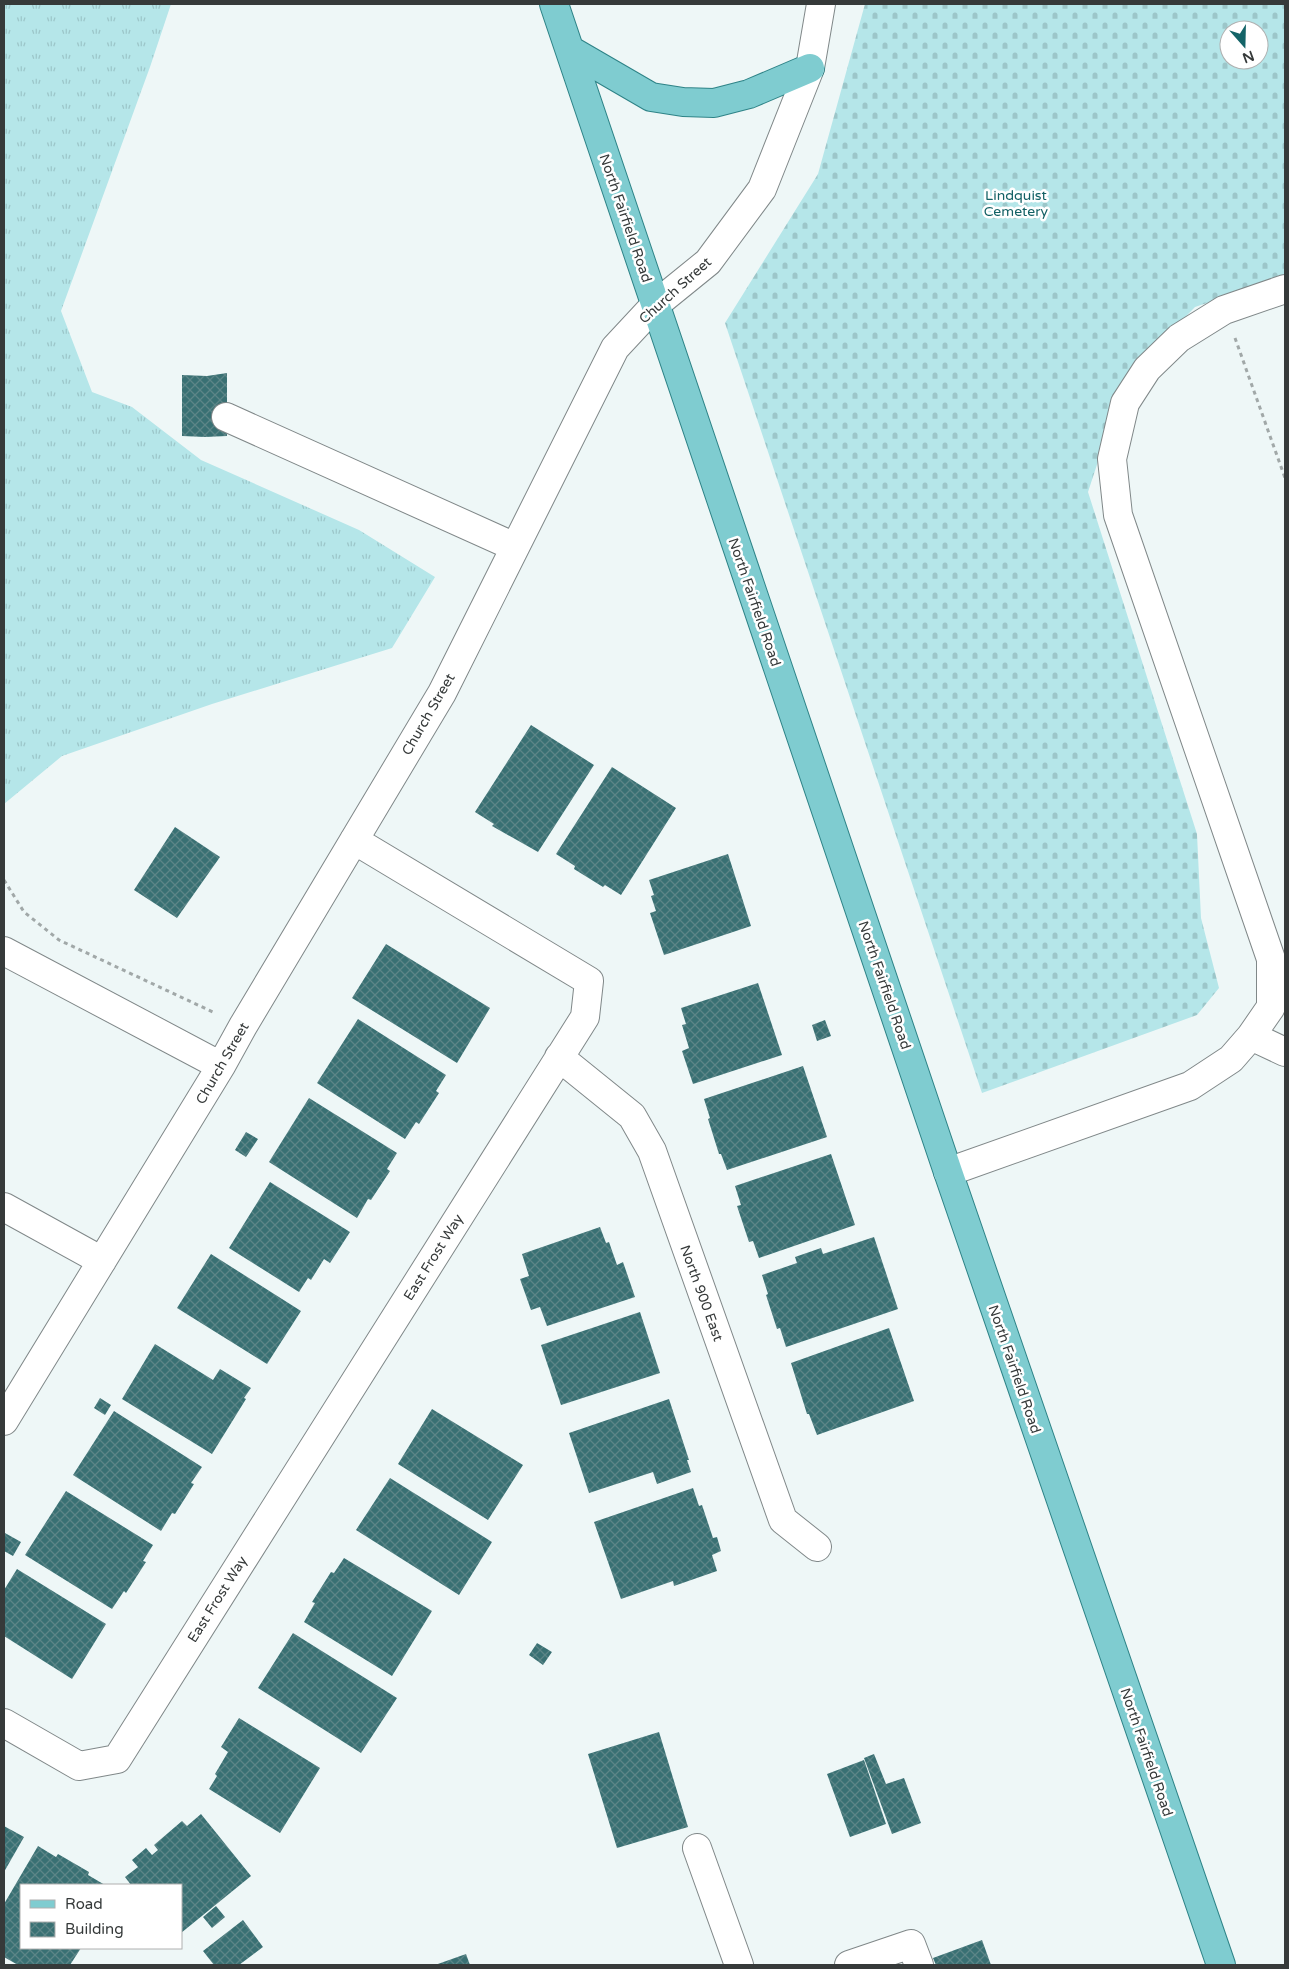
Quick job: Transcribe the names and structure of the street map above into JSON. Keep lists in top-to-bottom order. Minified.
{"streets":{"main road":["North Fairfield Road"],"street":["Church Street","East Frost Way","North 900 East"]},"crossings":[["North Fairfield Road","Church Street"],["Church Street","East Frost Way"],["East Frost Way","North 900 East"]],"parks":["Lindquist Cemetery"],"legend":["Road","Building"],"north":"bottom"}
